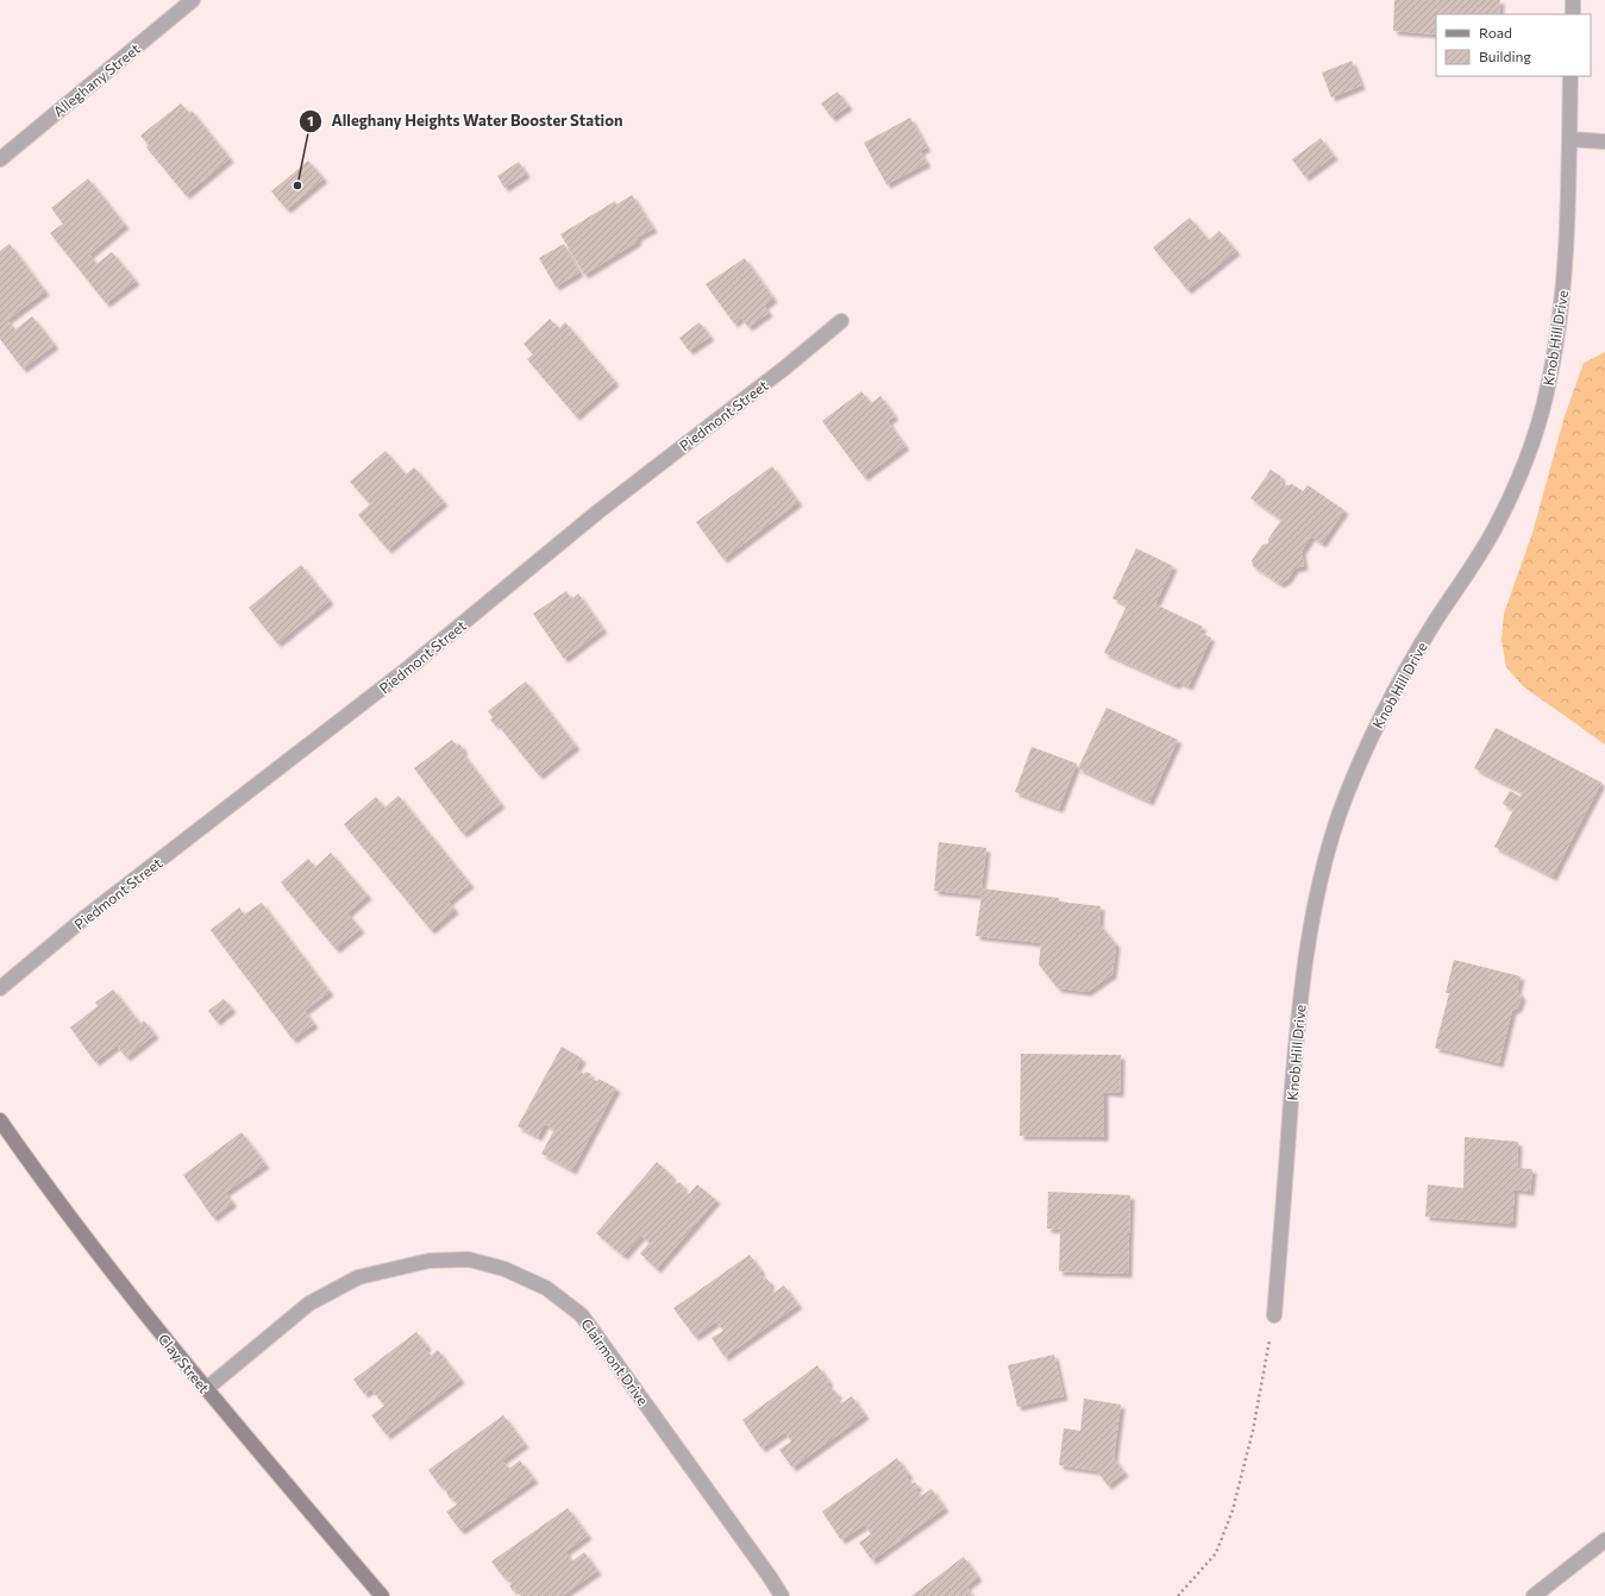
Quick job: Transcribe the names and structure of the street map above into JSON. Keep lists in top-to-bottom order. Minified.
{"streets":{"street":["Alleghany Street","Knob Hill Drive","Piedmont Street","Clairmont Drive","Clay Street"]},"crossings":[["Clairmont Drive","Clay Street"]],"places":["Alleghany Heights Water Booster Station"],"legend":["Road","Building"]}
